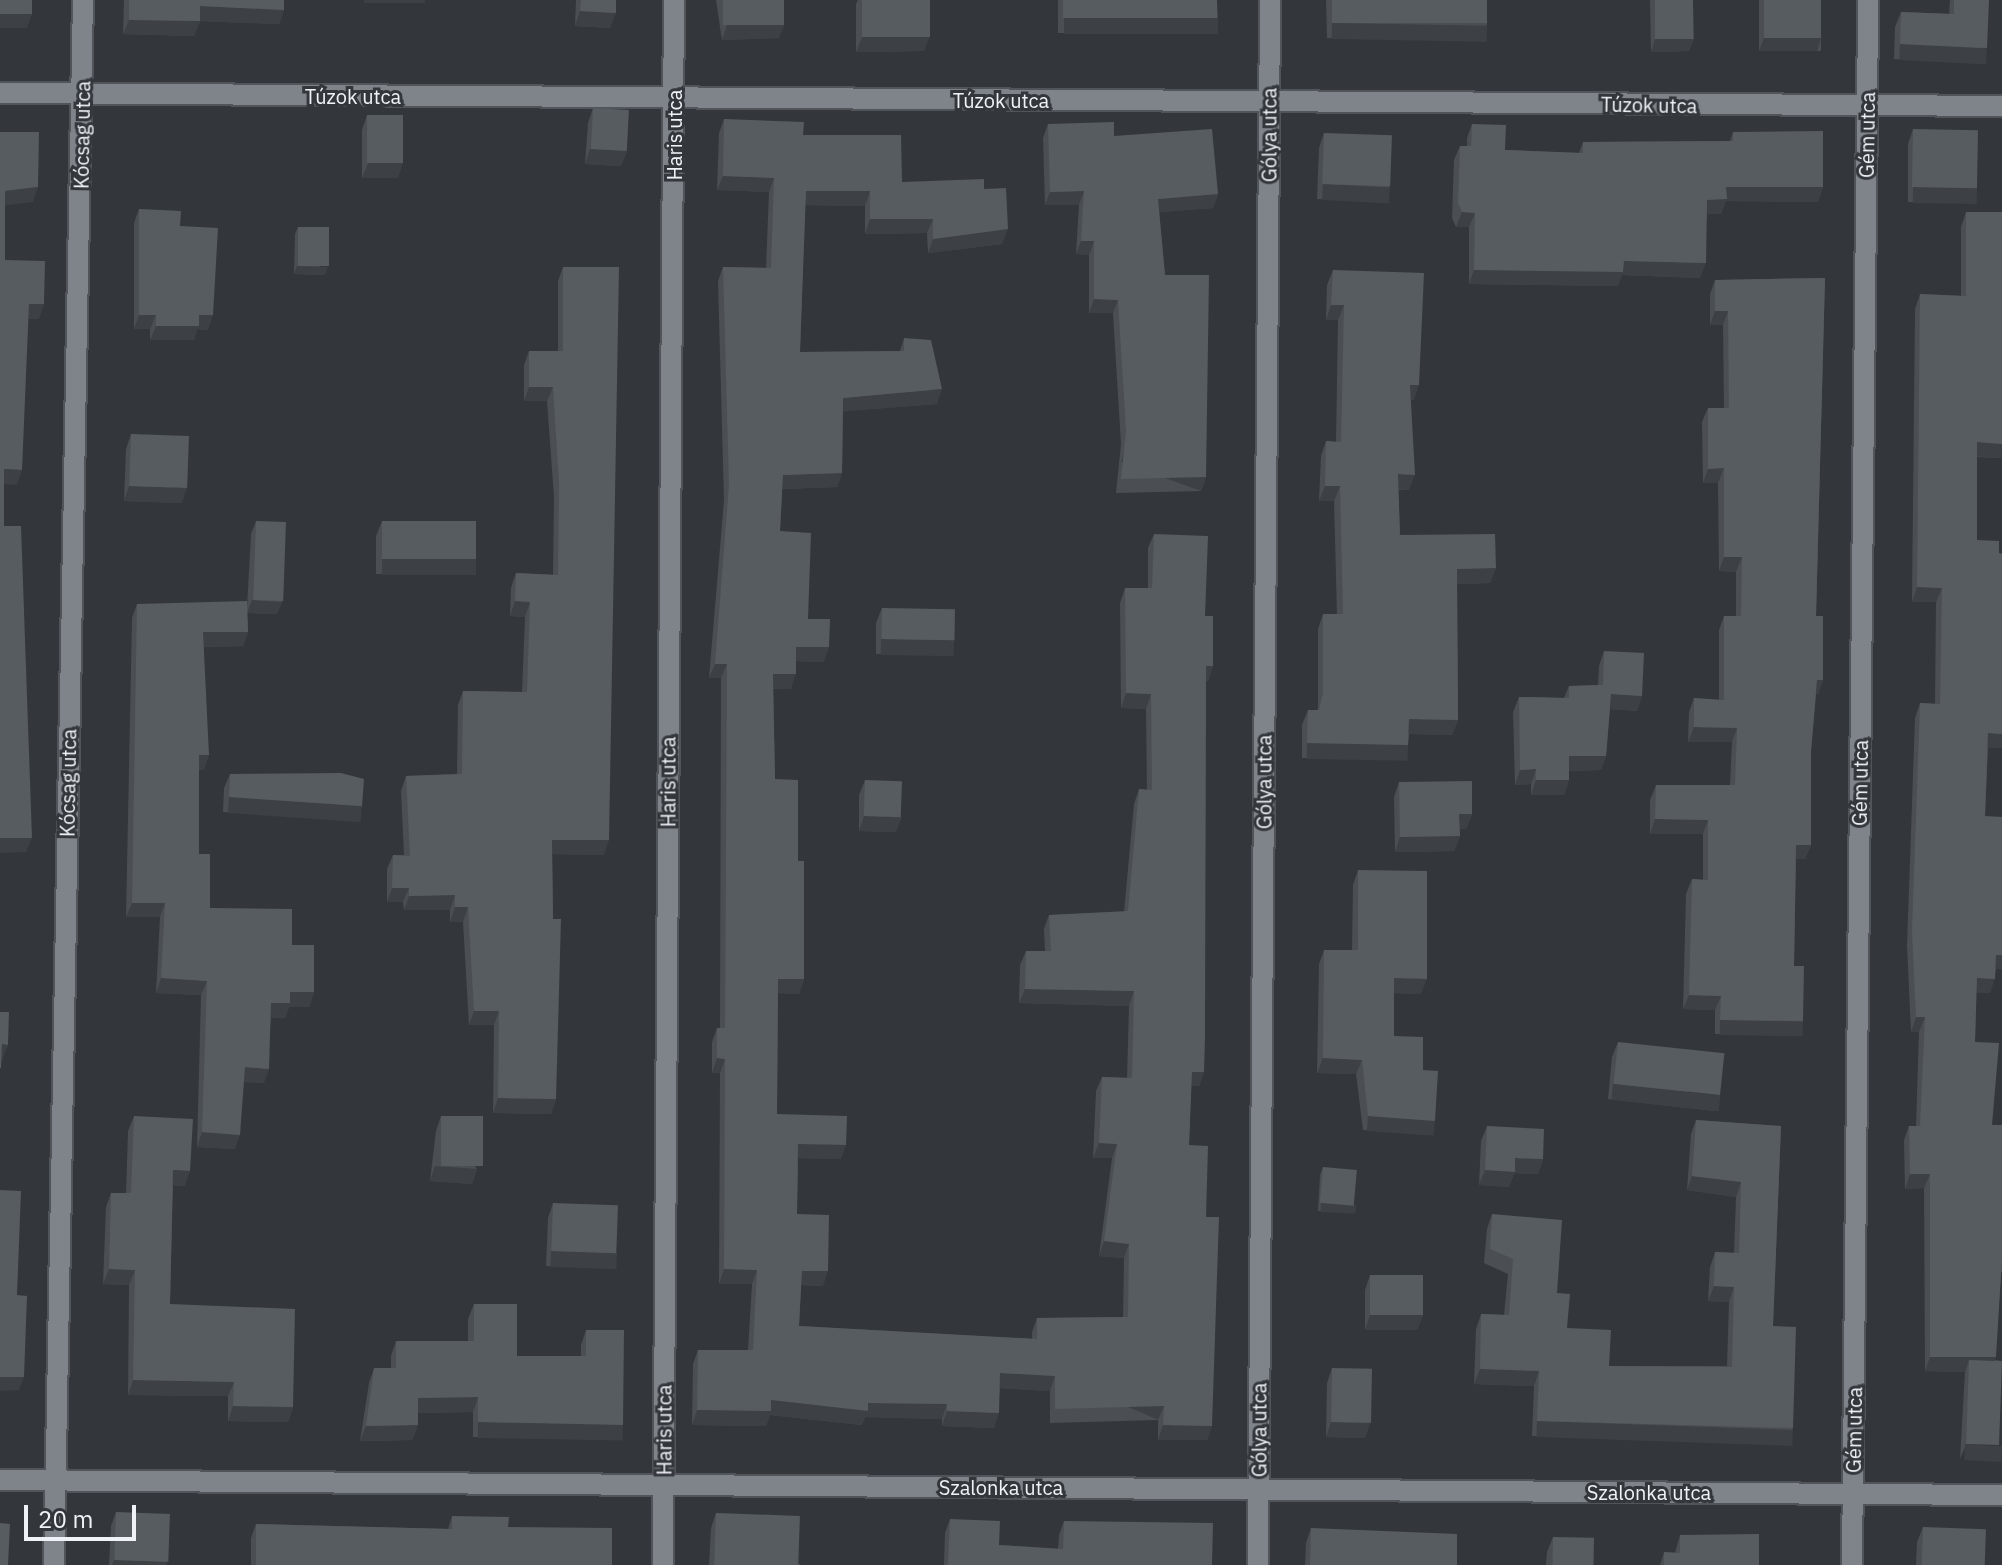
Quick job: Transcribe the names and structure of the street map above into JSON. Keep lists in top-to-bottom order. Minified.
{"streets":{"street":["Túzok utca","Kócsag utca","Haris utca","Gólya utca","Gém utca","Szalonka utca"]},"crossings":[["Túzok utca","Kócsag utca"],["Túzok utca","Haris utca"],["Túzok utca","Gólya utca"],["Túzok utca","Gém utca"],["Kócsag utca","Szalonka utca"],["Haris utca","Szalonka utca"],["Gólya utca","Szalonka utca"],["Gém utca","Szalonka utca"]],"scale_bar":"20 m"}
